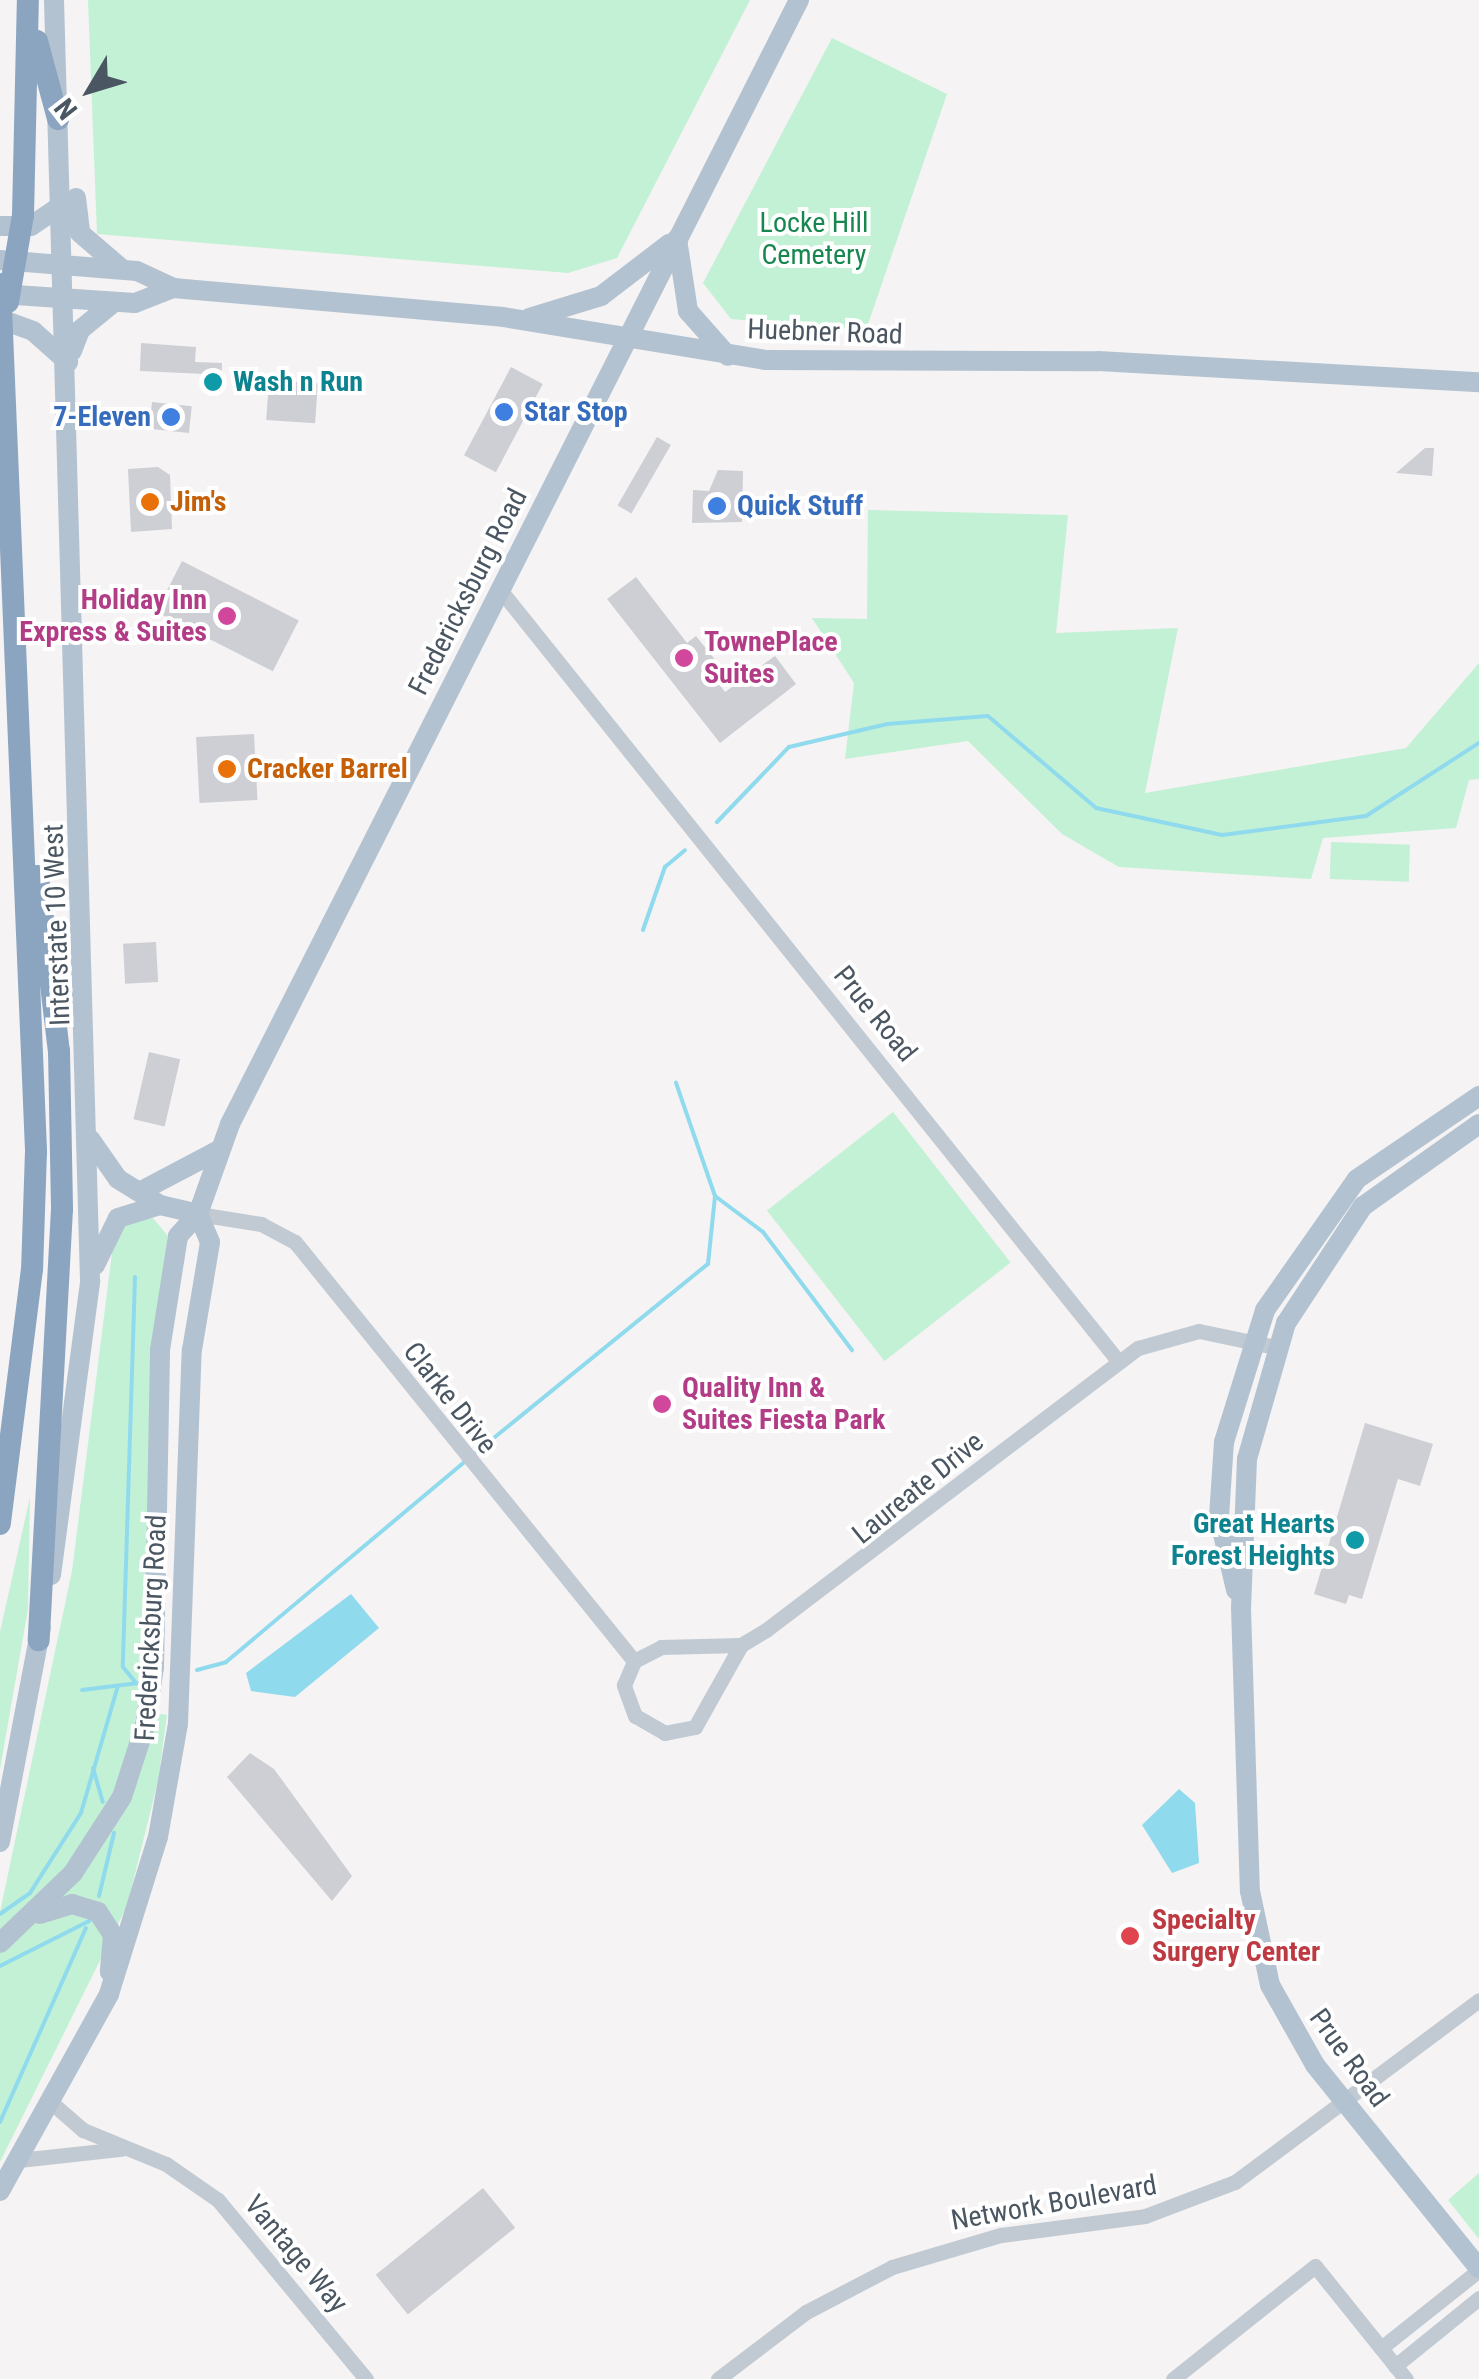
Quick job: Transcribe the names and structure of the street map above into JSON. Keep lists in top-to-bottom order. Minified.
{"streets":{"main road":["Huebner Road","Fredericksburg Road","Interstate 10 West","Prue Road"],"street":["Clarke Drive","Laureate Drive","Network Boulevard","Vantage Way"]},"crossings":[["Huebner Road","Fredericksburg Road"],["Huebner Road","Interstate 10 West"],["Fredericksburg Road","Prue Road"],["Fredericksburg Road","Clarke Drive"],["Fredericksburg Road","Vantage Way"],["Prue Road","Laureate Drive"],["Prue Road","Network Boulevard"],["Clarke Drive","Laureate Drive"]],"parks":["Locke Hill Cemetery"],"places":["Wash n Run","Star Stop","7-Eleven","Jim's","Quick Stuff","Holiday Inn Express & Suites","TownePlace Suites","Cracker Barrel","Quality Inn & Suites Fiesta Park","Great Hearts Forest Heights","Specialty Surgery Center"],"north":"bottom left"}
